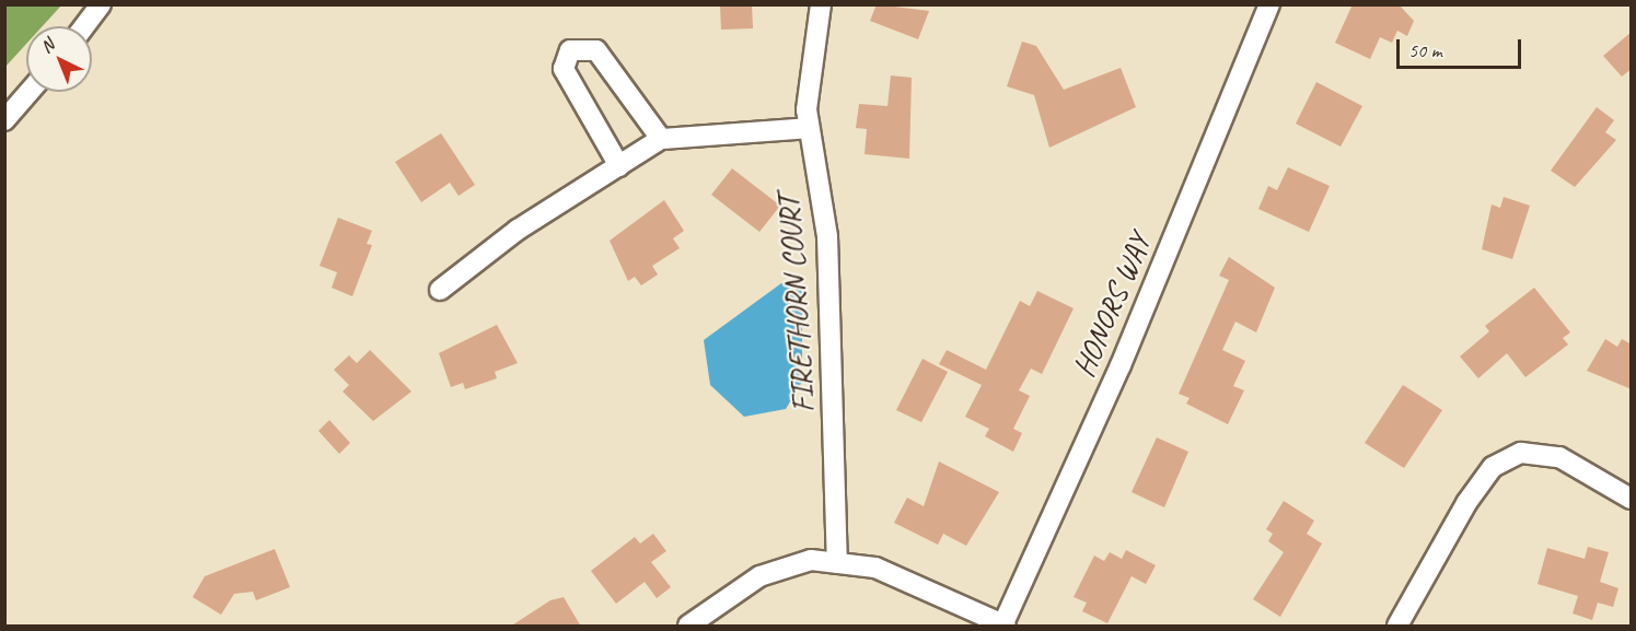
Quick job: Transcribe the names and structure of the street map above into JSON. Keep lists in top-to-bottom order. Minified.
{"streets":{"street":["FIRETHORN COURT","HONORS WAY"]},"scale_bar":"50 m","north":"top left"}
